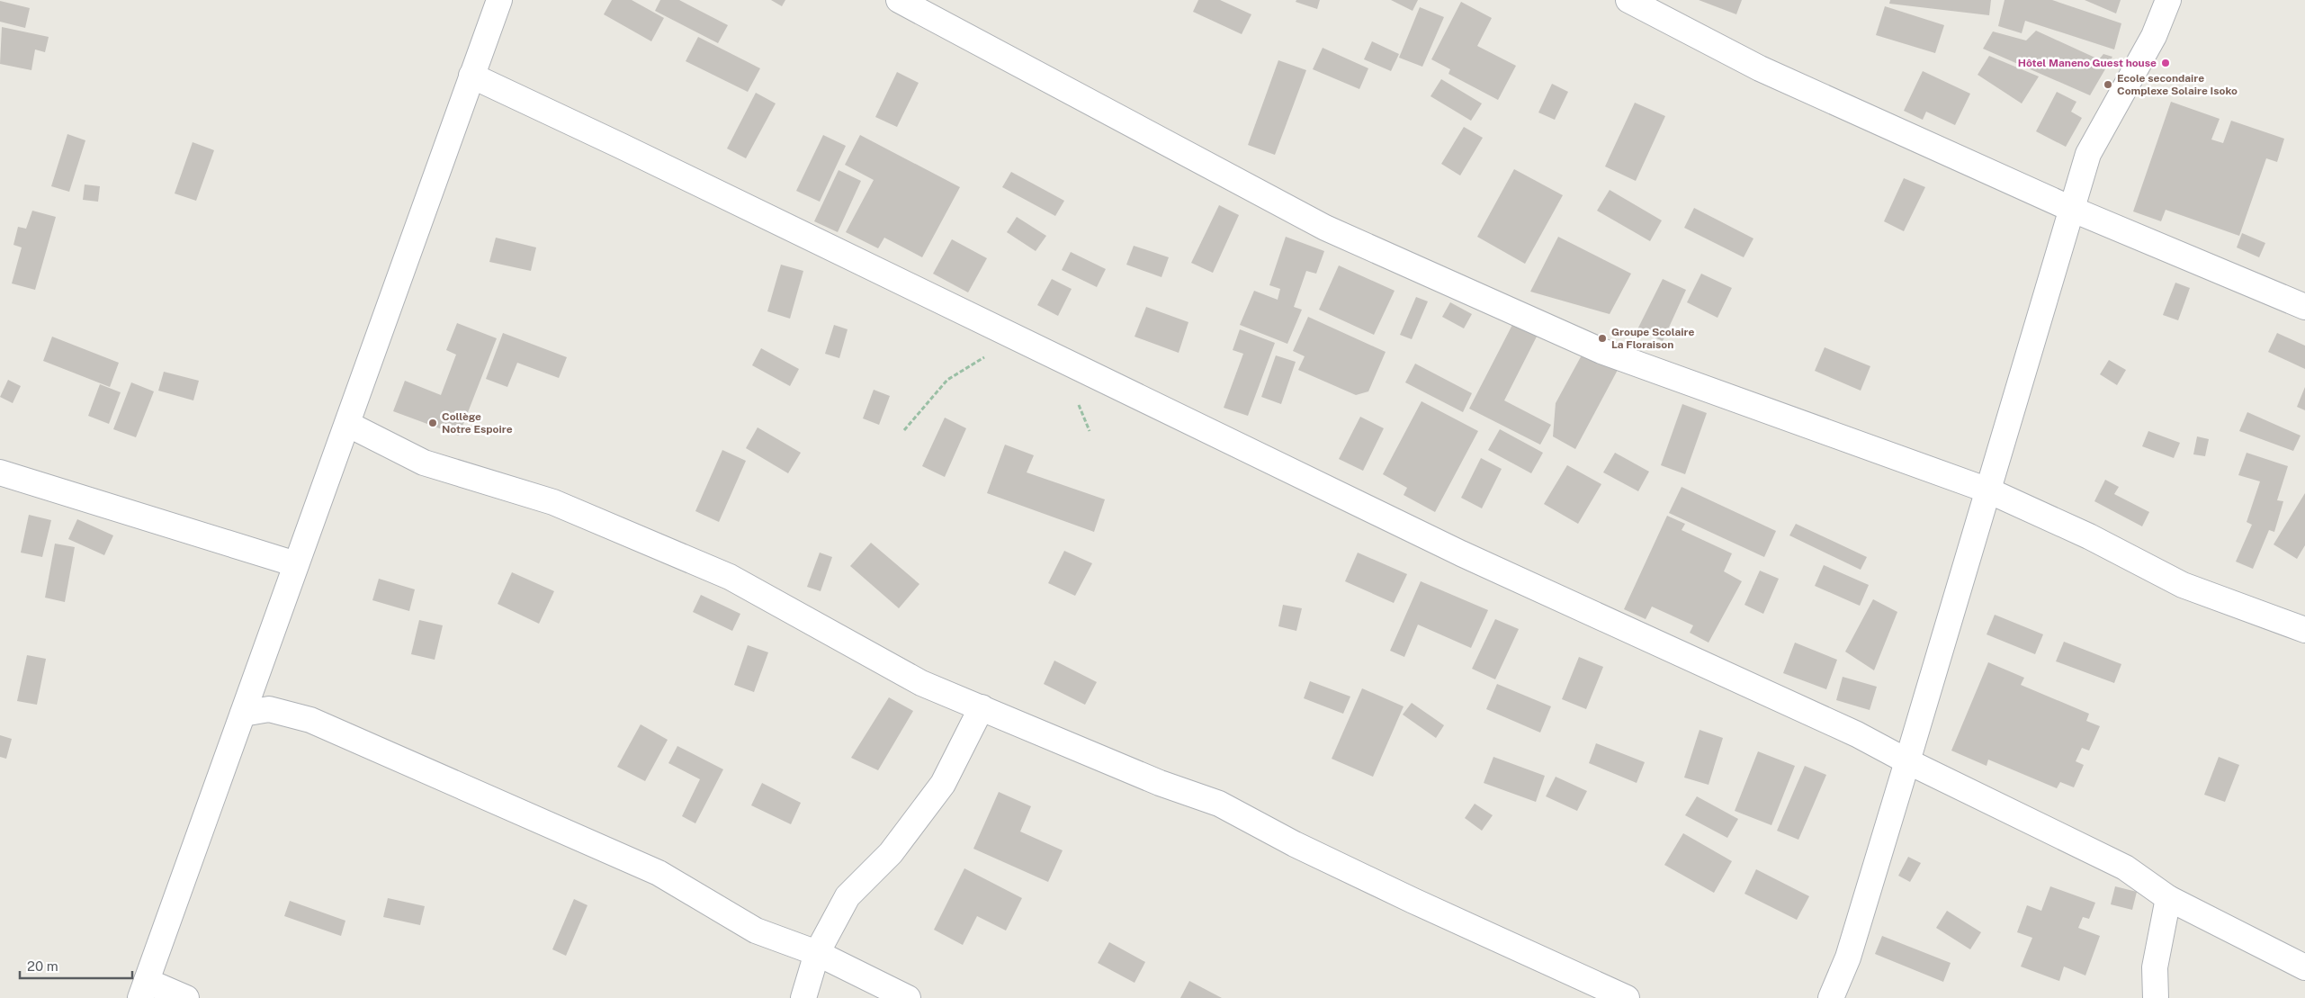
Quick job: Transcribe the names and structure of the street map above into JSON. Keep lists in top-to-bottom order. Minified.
{"places":["Hôtel Maneno Guest house","Ecole secondaire Complexe Solaire Isoko","Groupe Scolaire La Floraison","Collège Notre Espoire"],"scale_bar":"20 m"}
